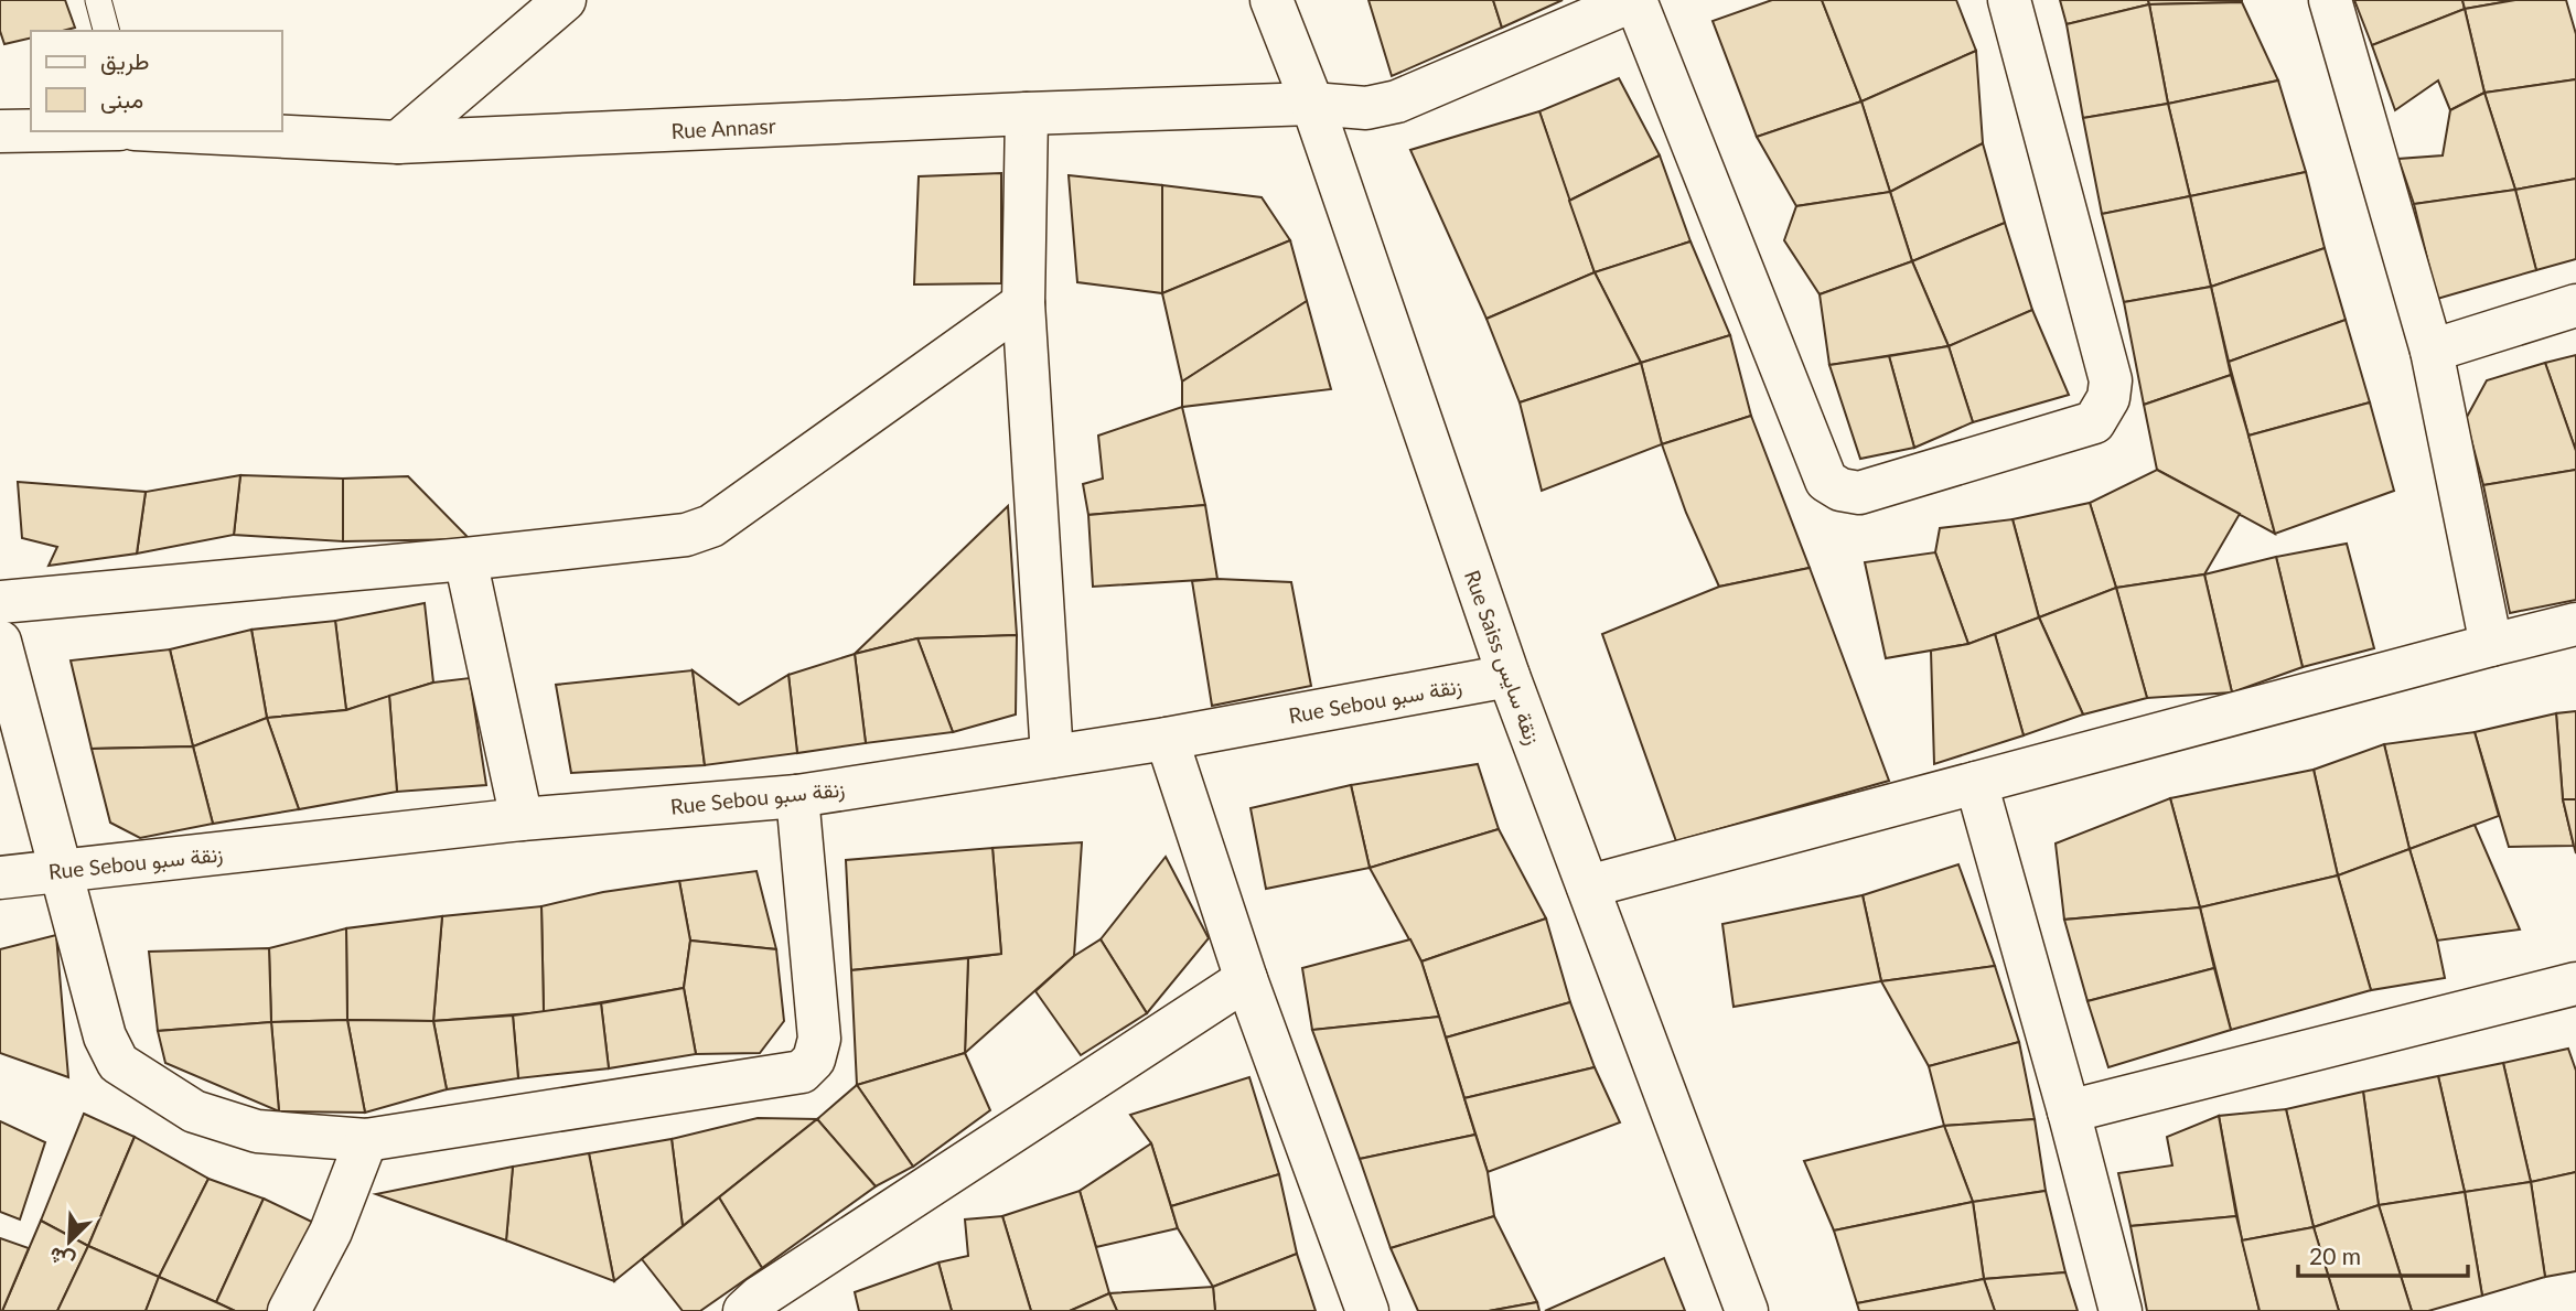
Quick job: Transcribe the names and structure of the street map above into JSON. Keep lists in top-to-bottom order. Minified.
{"streets":{"street":["Rue Annasr","Rue Saiss زنقة سايس","Rue Sebou زنقة سبو"]},"crossings":[["Rue Annasr","Rue Saiss زنقة سايس"],["Rue Saiss زنقة سايس","Rue Sebou زنقة سبو"]],"legend":["طريق","مبنى"],"scale_bar":"20 m","north":"bottom left"}
